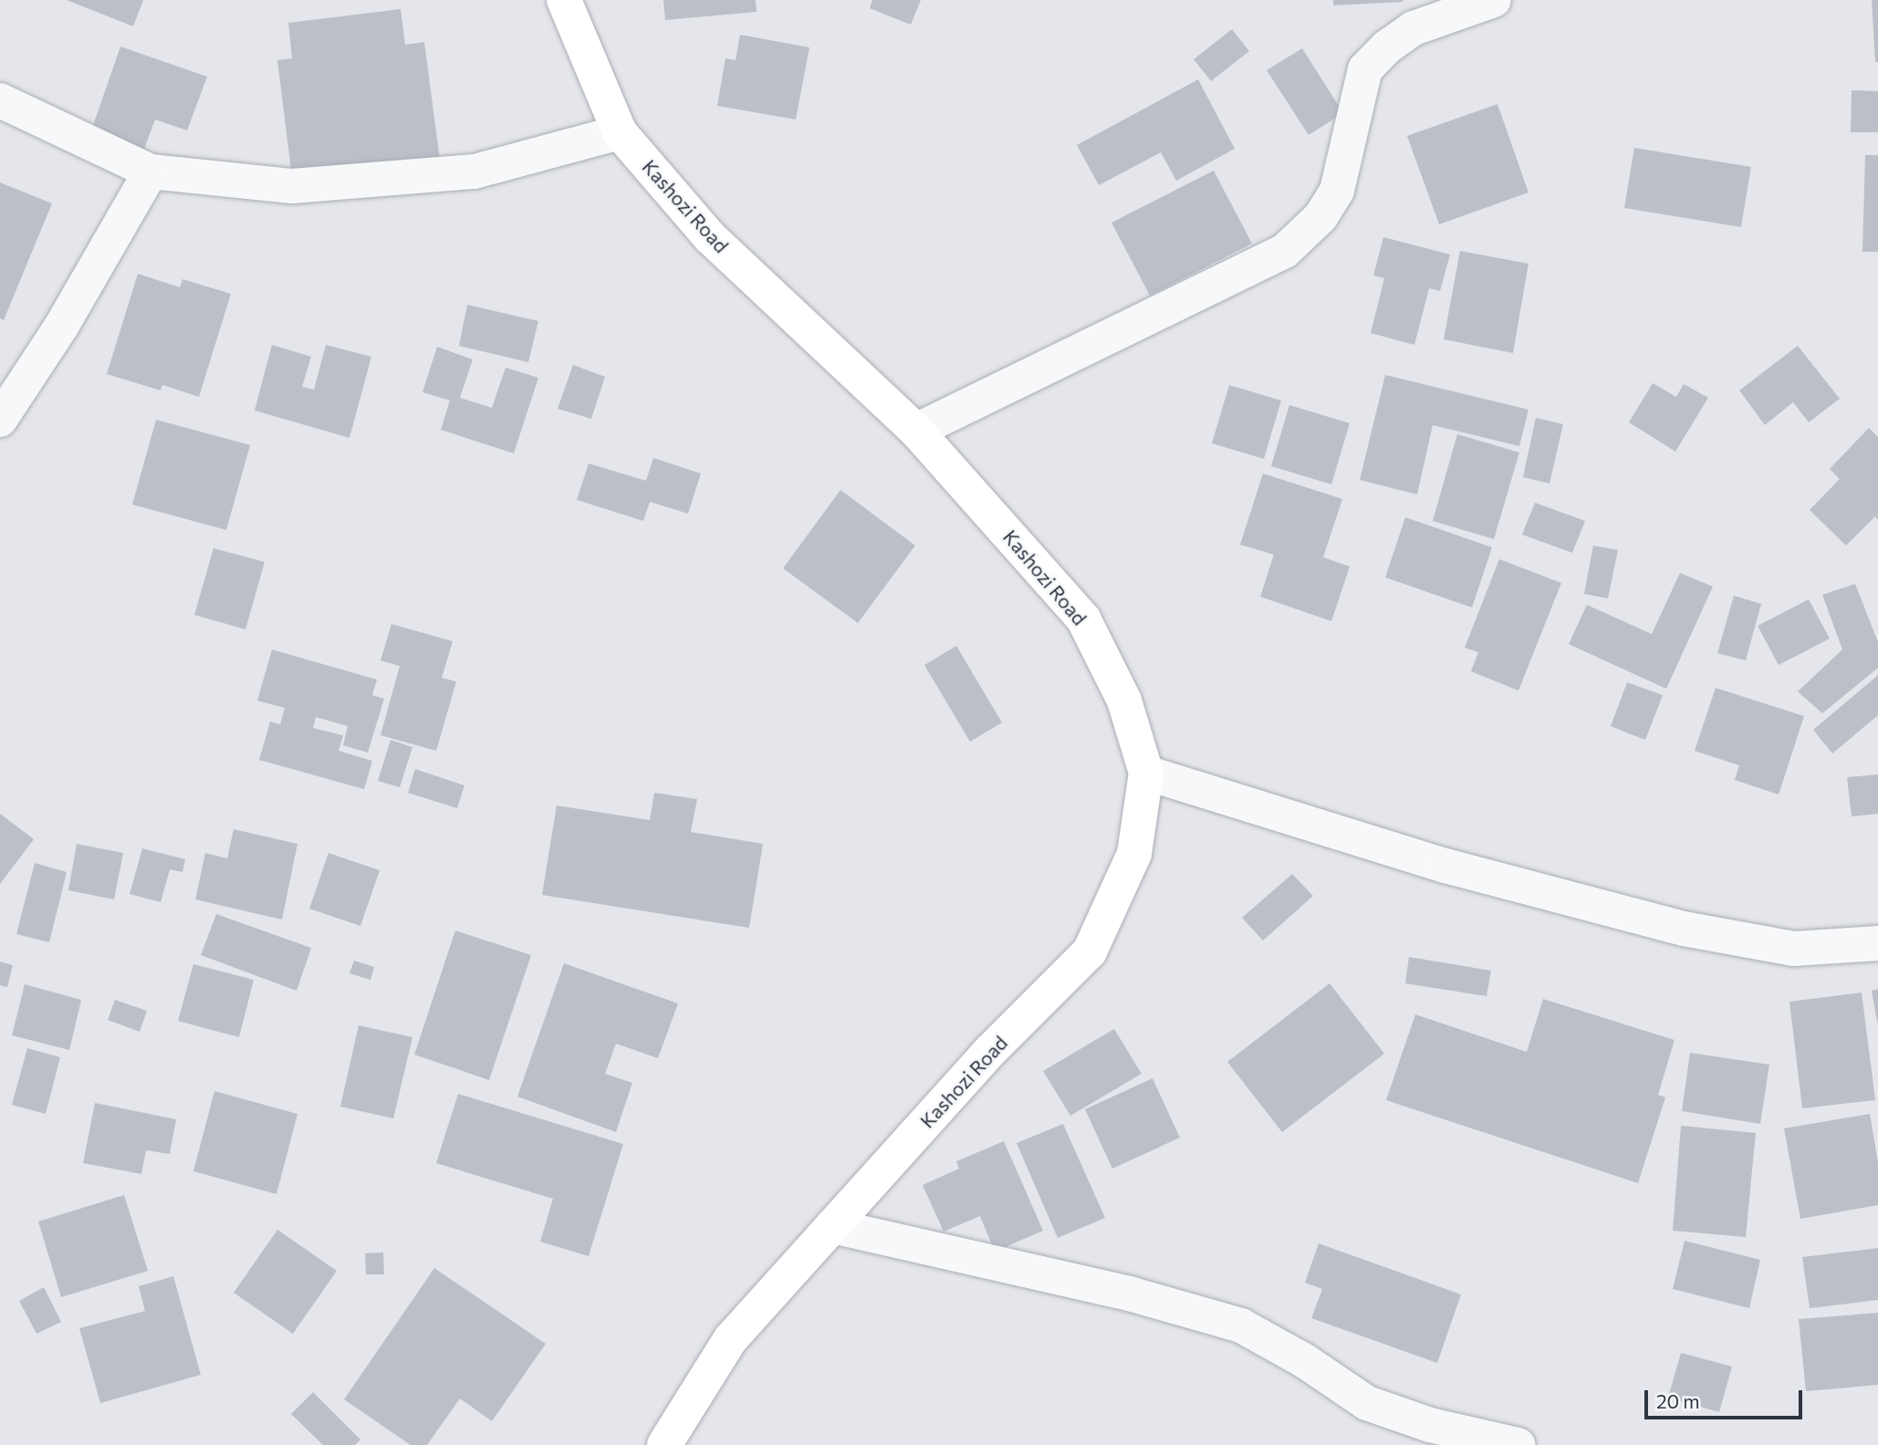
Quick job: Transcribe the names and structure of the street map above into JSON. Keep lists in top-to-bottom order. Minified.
{"streets":{"main road":["Kashozi Road"]},"scale_bar":"20 m"}
